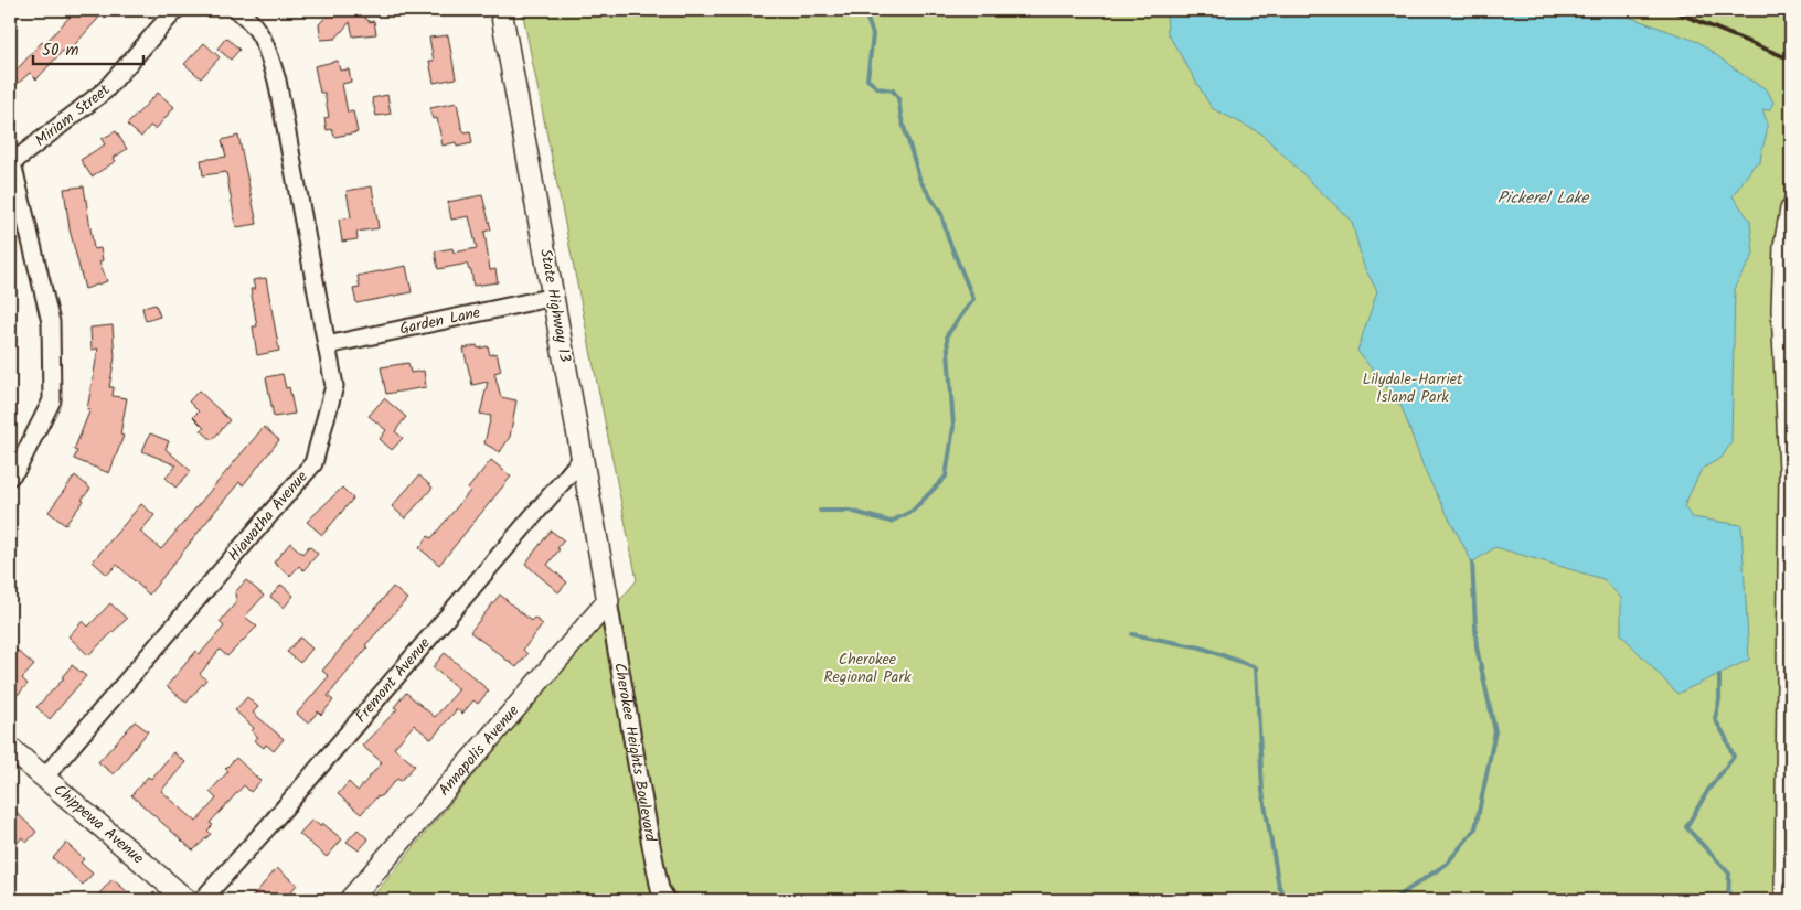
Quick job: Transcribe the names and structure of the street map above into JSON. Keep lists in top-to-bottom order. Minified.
{"streets":{"street":["Miriam Street","State Highway 13","Garden Lane","Hiawatha Avenue","Fremont Avenue","Annapolis Avenue","Cherokee Heights Boulevard","Chippewa Avenue"]},"crossings":[["State Highway 13","Garden Lane"],["State Highway 13","Fremont Avenue"],["State Highway 13","Annapolis Avenue"],["State Highway 13","Cherokee Heights Boulevard"],["Garden Lane","Hiawatha Avenue"],["Hiawatha Avenue","Chippewa Avenue"],["Annapolis Avenue","Cherokee Heights Boulevard"]],"water":["Pickerel Lake"],"parks":["Lilydale-Harriet Island Park","Cherokee Regional Park"],"scale_bar":"50 m"}
